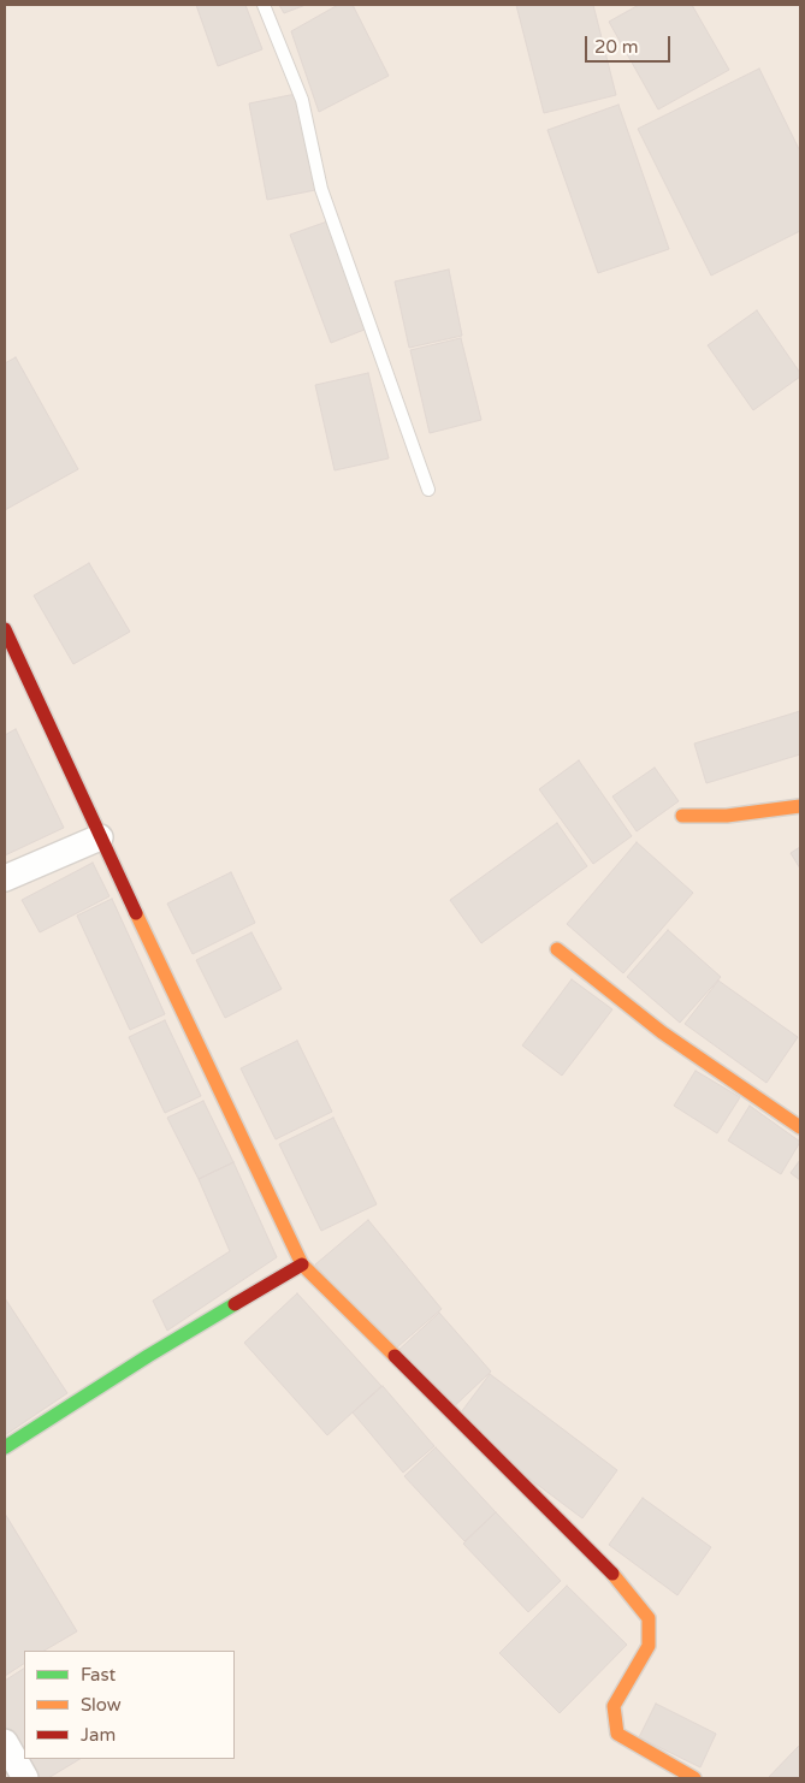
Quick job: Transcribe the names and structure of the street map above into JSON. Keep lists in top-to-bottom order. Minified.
{"legend":["Fast","Slow","Jam"],"scale_bar":"20 m"}
